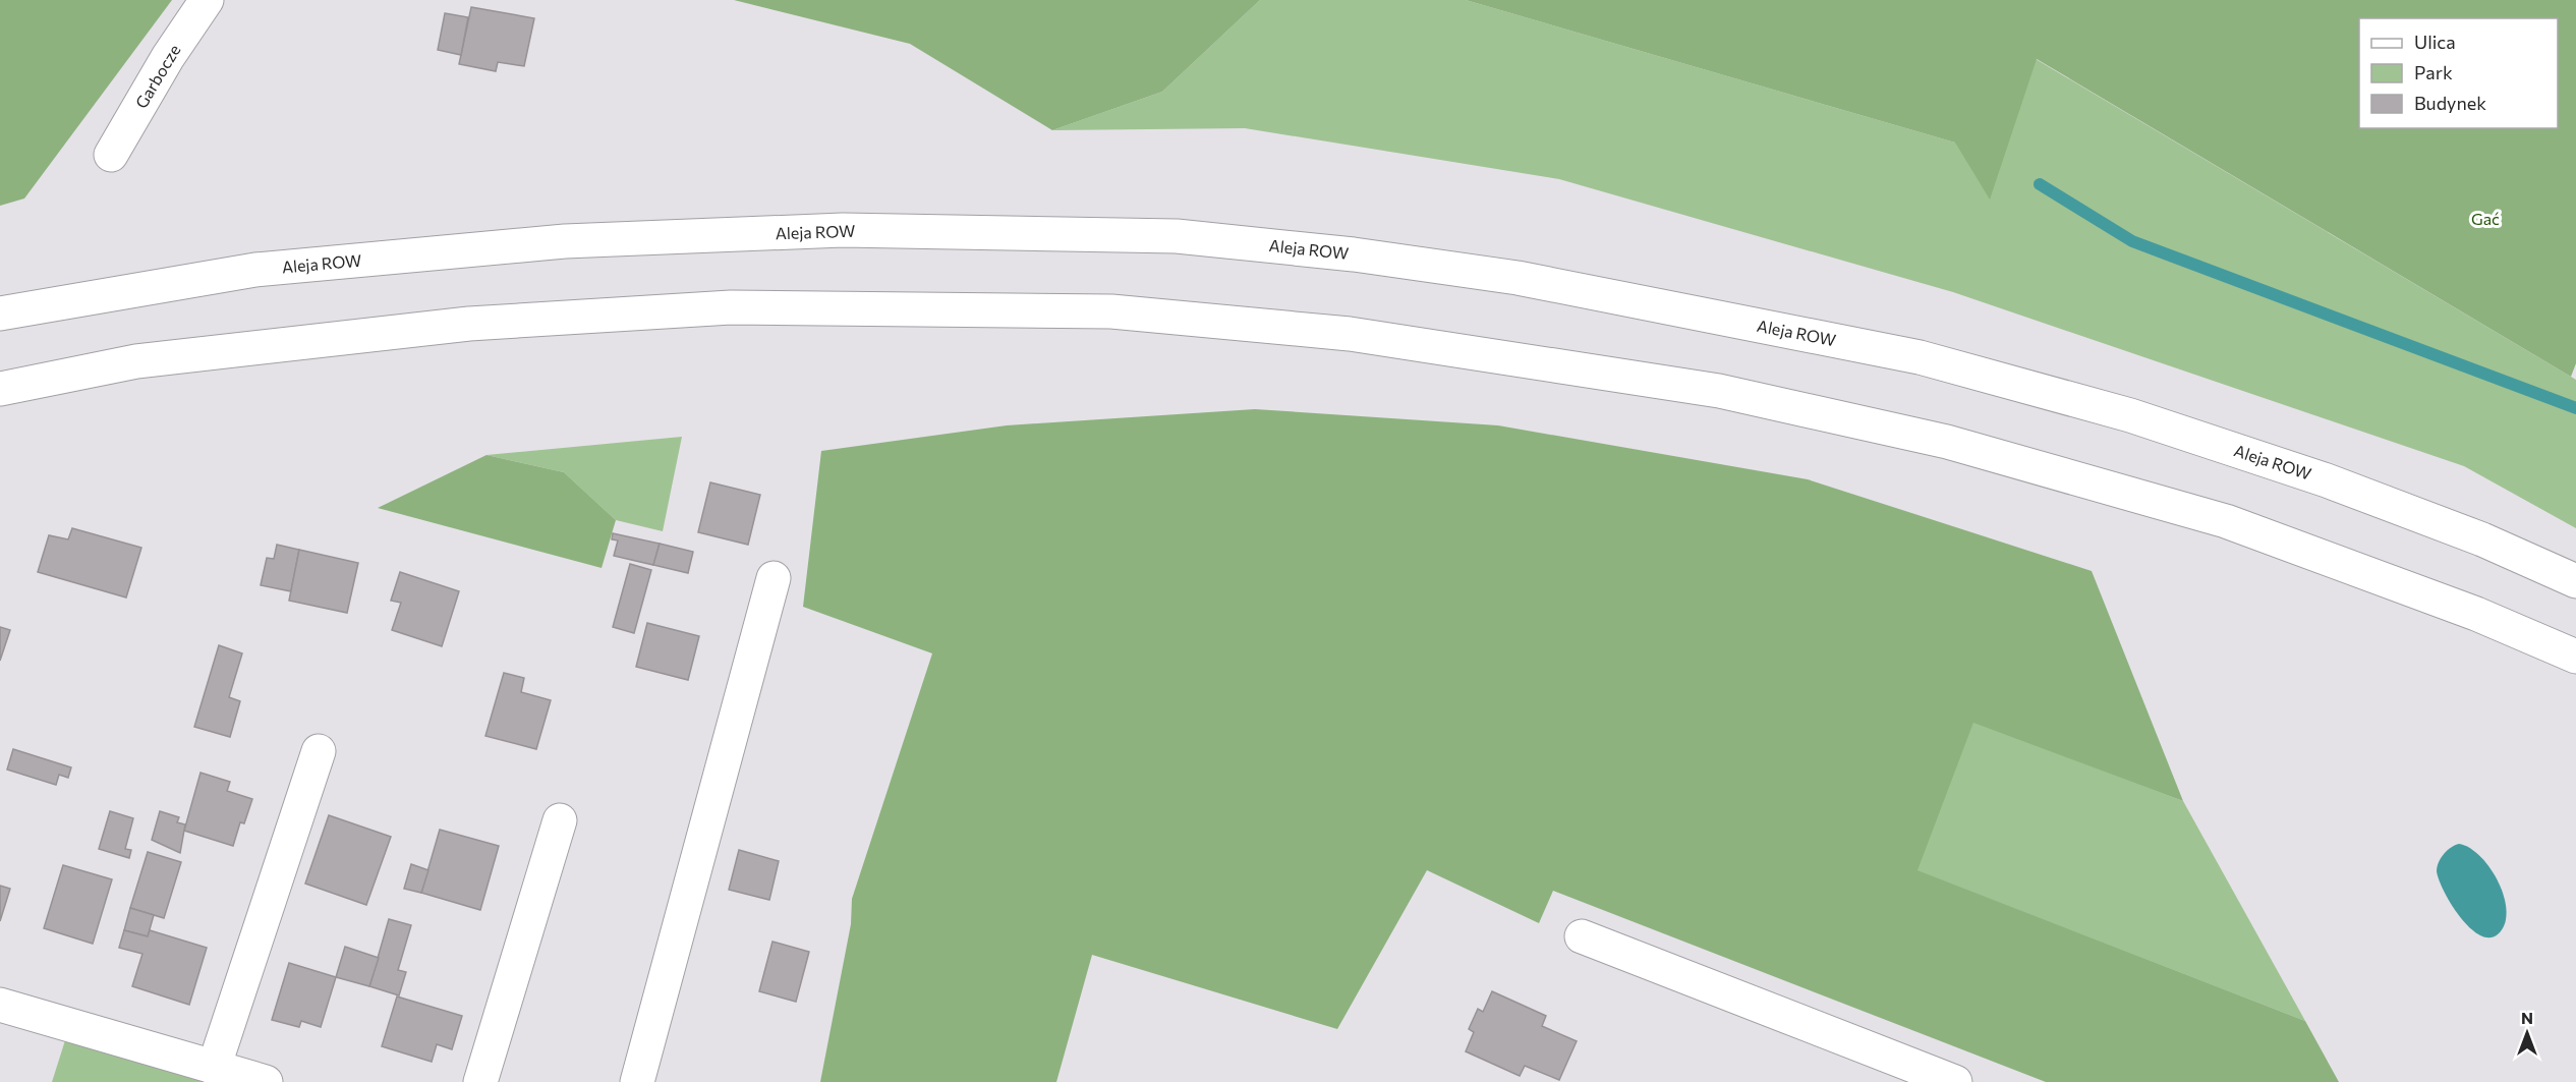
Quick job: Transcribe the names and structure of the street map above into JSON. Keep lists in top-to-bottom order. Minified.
{"streets":{"main road":["Garbocze","Aleja ROW"]},"parks":["Gać"],"legend":["Ulica","Park","Budynek"],"north":"top"}
